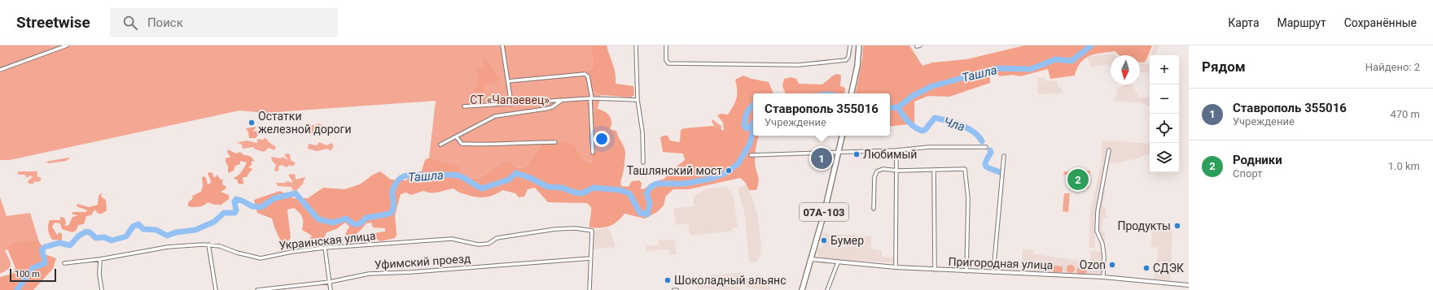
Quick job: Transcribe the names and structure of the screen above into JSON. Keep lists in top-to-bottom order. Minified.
{"streets":{"main road":["07А-103"],"street":["Украинская улица","Уфимский проезд","Пригородная улица"]},"crossings":[["07А-103","Пригородная улица"],["Украинская улица","Уфимский проезд"]],"water":["Ташла","Чла"],"parks":["СТ «Чапаевец»"],"places":["Остатки железной дороги","Любимый","Ташлянский мост","Продукты","Бумер","Ozon","СДЭК","Шоколадный альянс"],"scale_bar":"100 m","north":"bottom","page":{"header":"Streetwise","search":"Поиск","nav":["Карта","Маршрут","Сохранённые"],"heading":["Рядом","Найдено: 2"],"map_buttons":["+","−"],"list":[{"mark":"1","name":"Ставрополь 355016","note":"Учреждение","value":"470 m"},{"mark":"2","name":"Родники","note":"Спорт","value":"1.0 km"}],"popup":["Ставрополь 355016","Учреждение"],"pins":["1","2"],"scale":"100 m"}}
